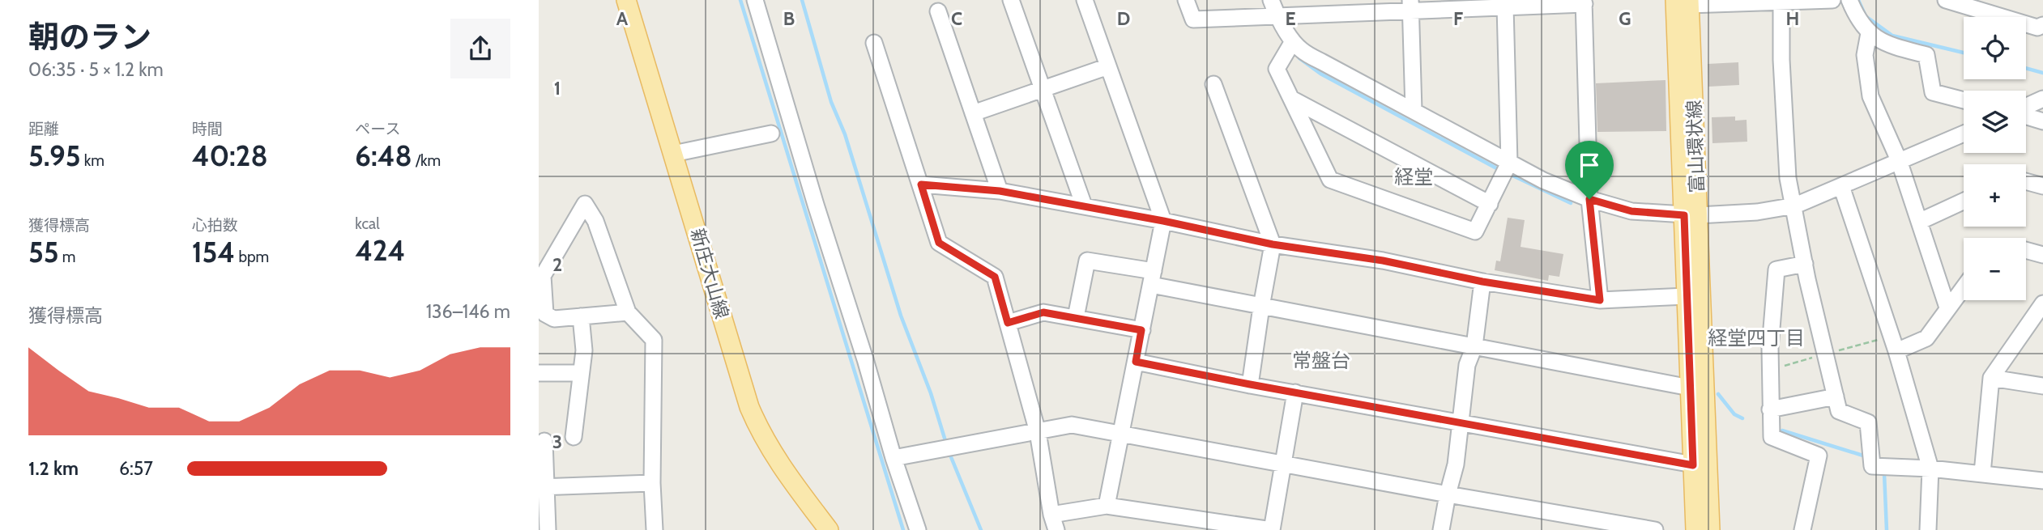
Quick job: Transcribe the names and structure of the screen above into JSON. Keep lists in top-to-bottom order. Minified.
{"streets":{"main road":["富山環状線","新庄大山線"]},"districts":["経堂","経堂四丁目","常盤台"],"page":{"heading":["朝のラン","06:35 · 5 × 1.2 km"],"map_buttons":["+","−"],"stats":[["距離","5.95 km"],["時間","40:28"],["ペース","6:48 /km"],["獲得標高","55 m"],["心拍数","154 bpm"],["kcal","424"]],"chart":["獲得標高","136–146 m"],"list":[{"name":"1.2 km","note":"6:57"}]},"grid":{"columns":["A","B","C","D","E","F","G","H"],"rows":["1","2","3"]}}
